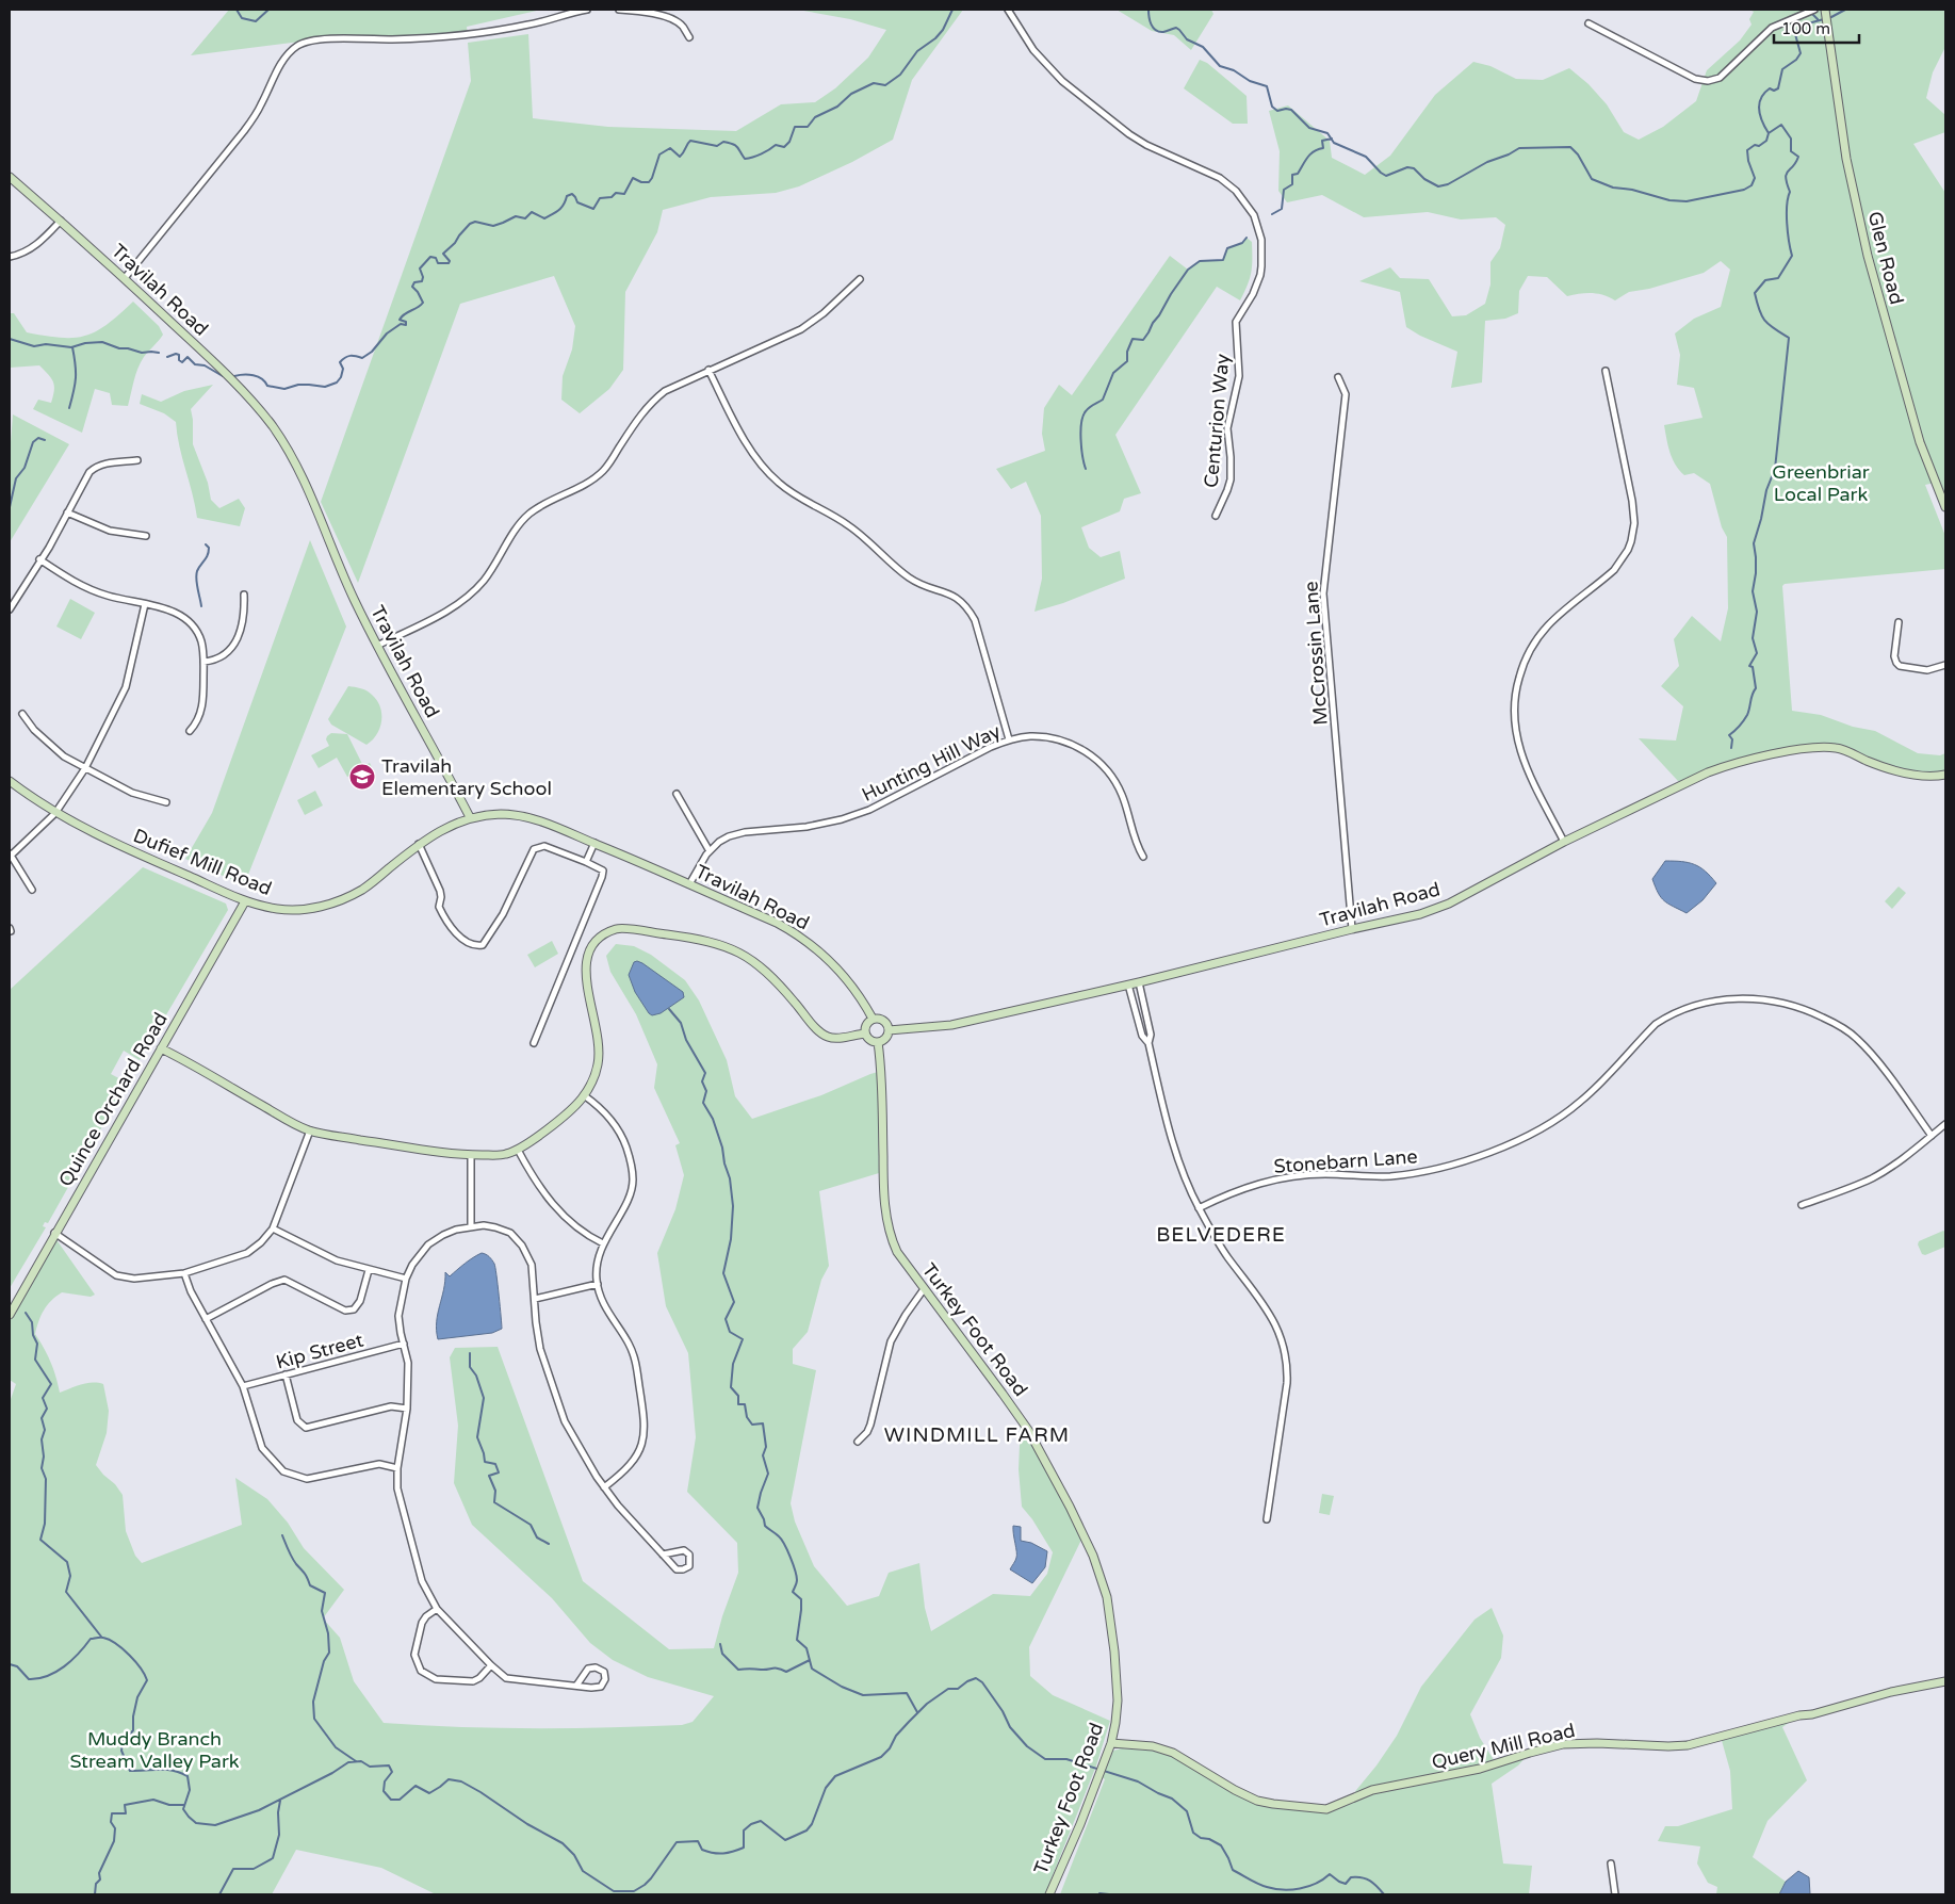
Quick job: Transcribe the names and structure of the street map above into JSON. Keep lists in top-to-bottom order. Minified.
{"streets":{"main road":["Glen Road","Travilah Road","Dufief Mill Road","Quince Orchard Road","Turkey Foot Road","Query Mill Road"],"street":["Centurion Way","McCrossin Lane","Hunting Hill Way","Stonebarn Lane","Kip Street"]},"crossings":[["Travilah Road","McCrossin Lane"],["Travilah Road","Hunting Hill Way"],["Travilah Road","Dufief Mill Road"],["Travilah Road","Turkey Foot Road"],["Dufief Mill Road","Quince Orchard Road"],["Turkey Foot Road","Query Mill Road"]],"districts":["BELVEDERE","WINDMILL FARM"],"parks":["Greenbriar Local Park","Muddy Branch Stream Valley Park"],"places":{"school or university":["Travilah Elementary School"]},"scale_bar":"100 m"}
